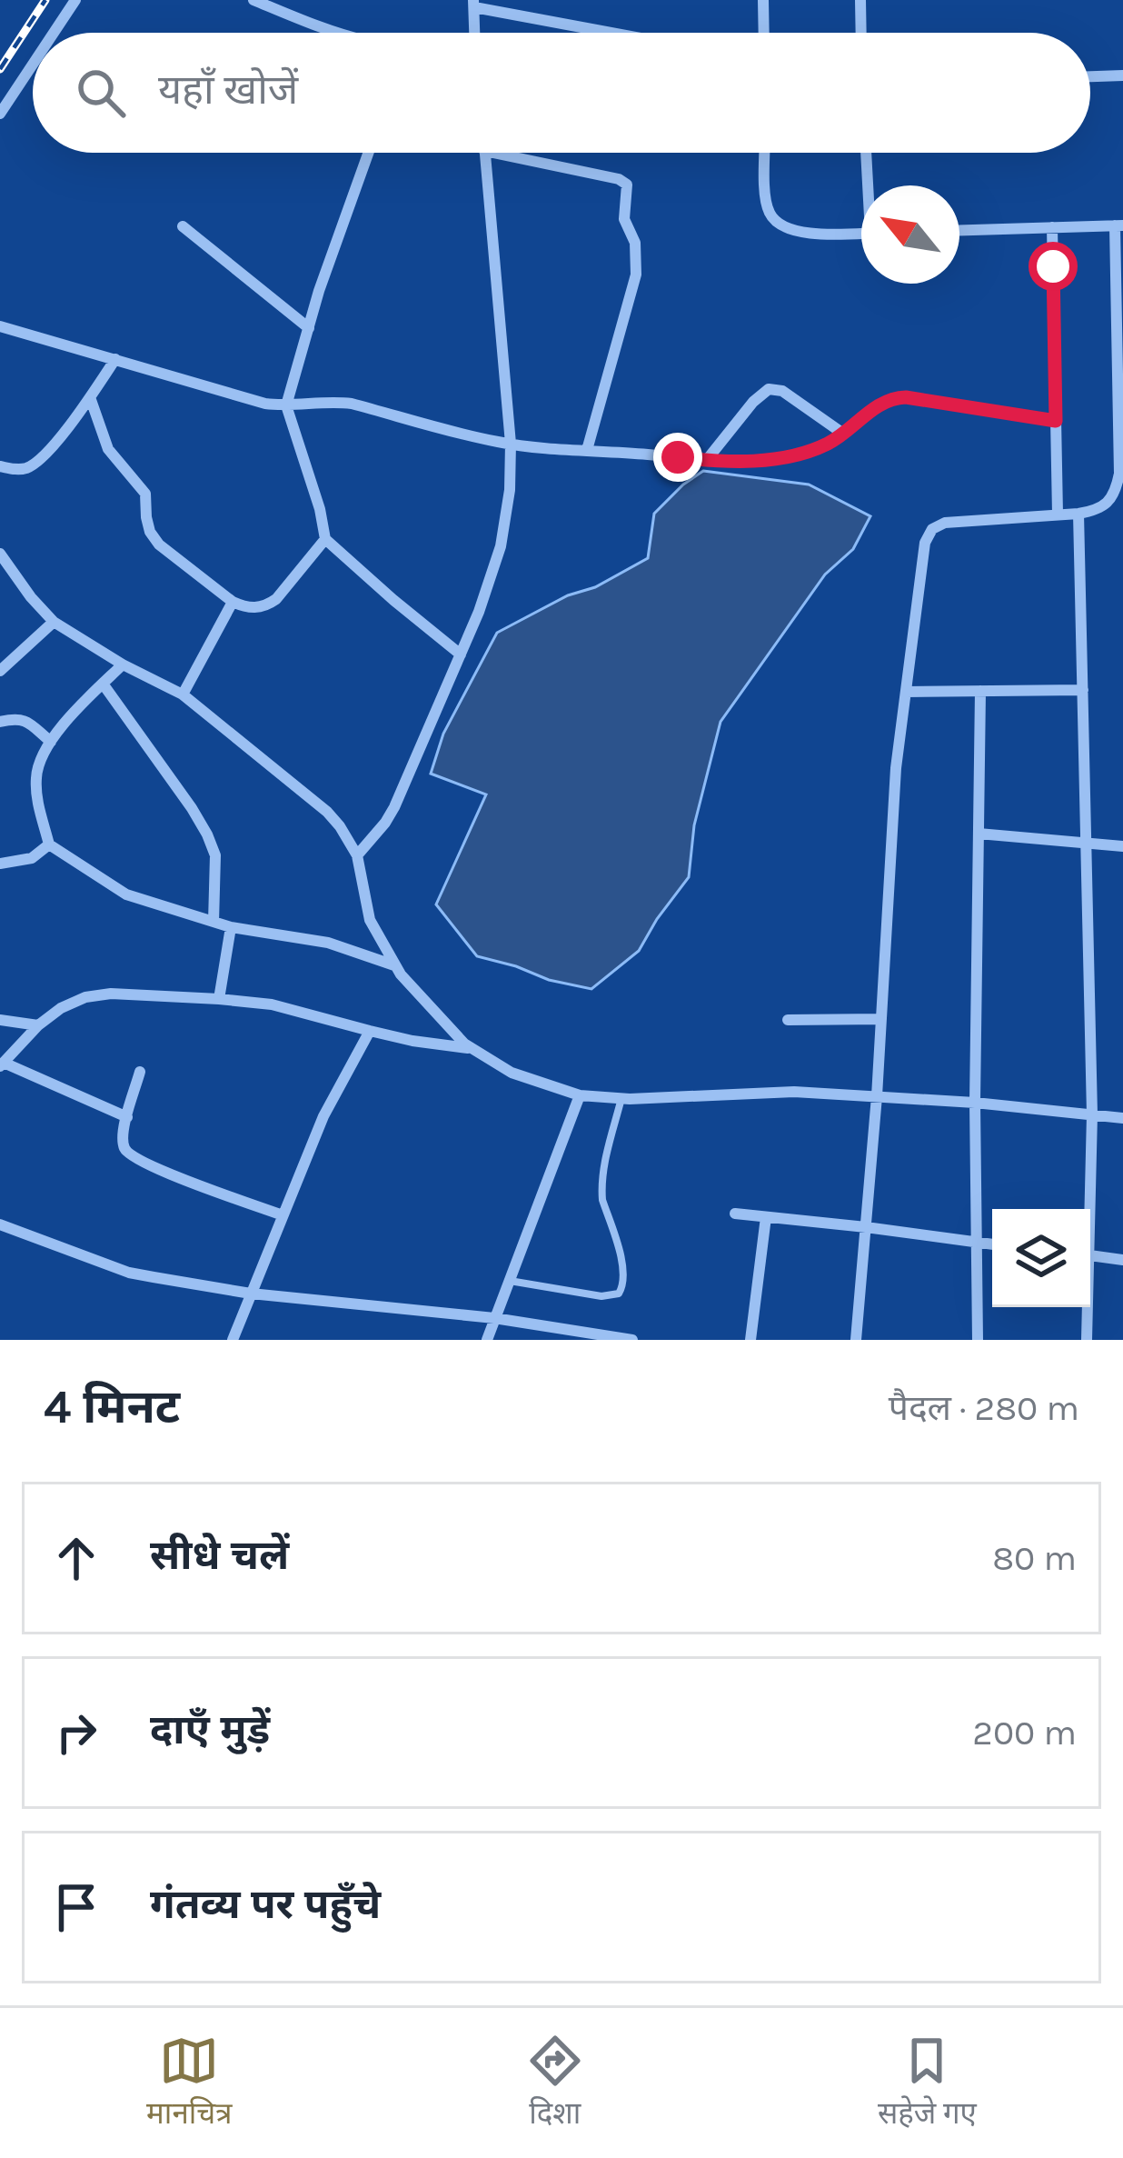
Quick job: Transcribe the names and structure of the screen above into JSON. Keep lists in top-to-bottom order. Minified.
{"north":"top left","page":{"search":"यहाँ खोजें","heading":["4 मिनट","पैदल · 280 m"],"list":[["सीधे चलें","80 m"],["दाएँ मुड़ें","200 m"],"गंतव्य पर पहुँचे"],"nav":["मानचित्र","दिशा","सहेजे गए"]}}
